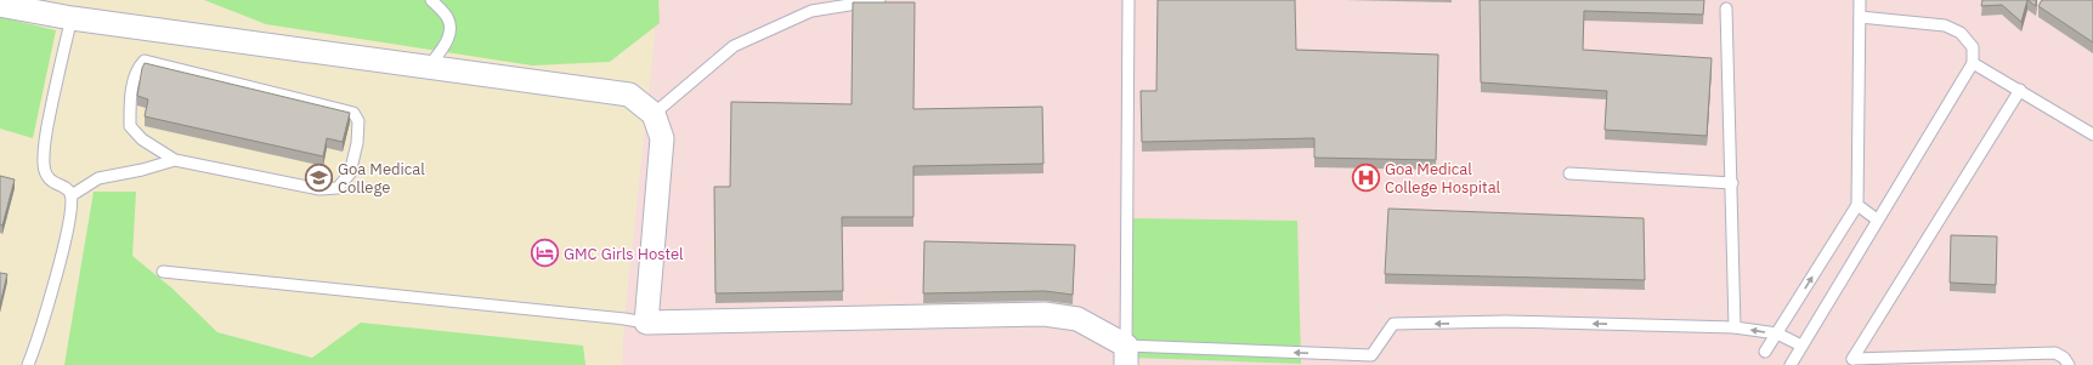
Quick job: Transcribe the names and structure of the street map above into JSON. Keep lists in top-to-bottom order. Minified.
{"places":{"school or university":["Goa Medical College"],"hospital":["Goa Medical College Hospital"],"hotel":["GMC Girls Hostel"]}}
